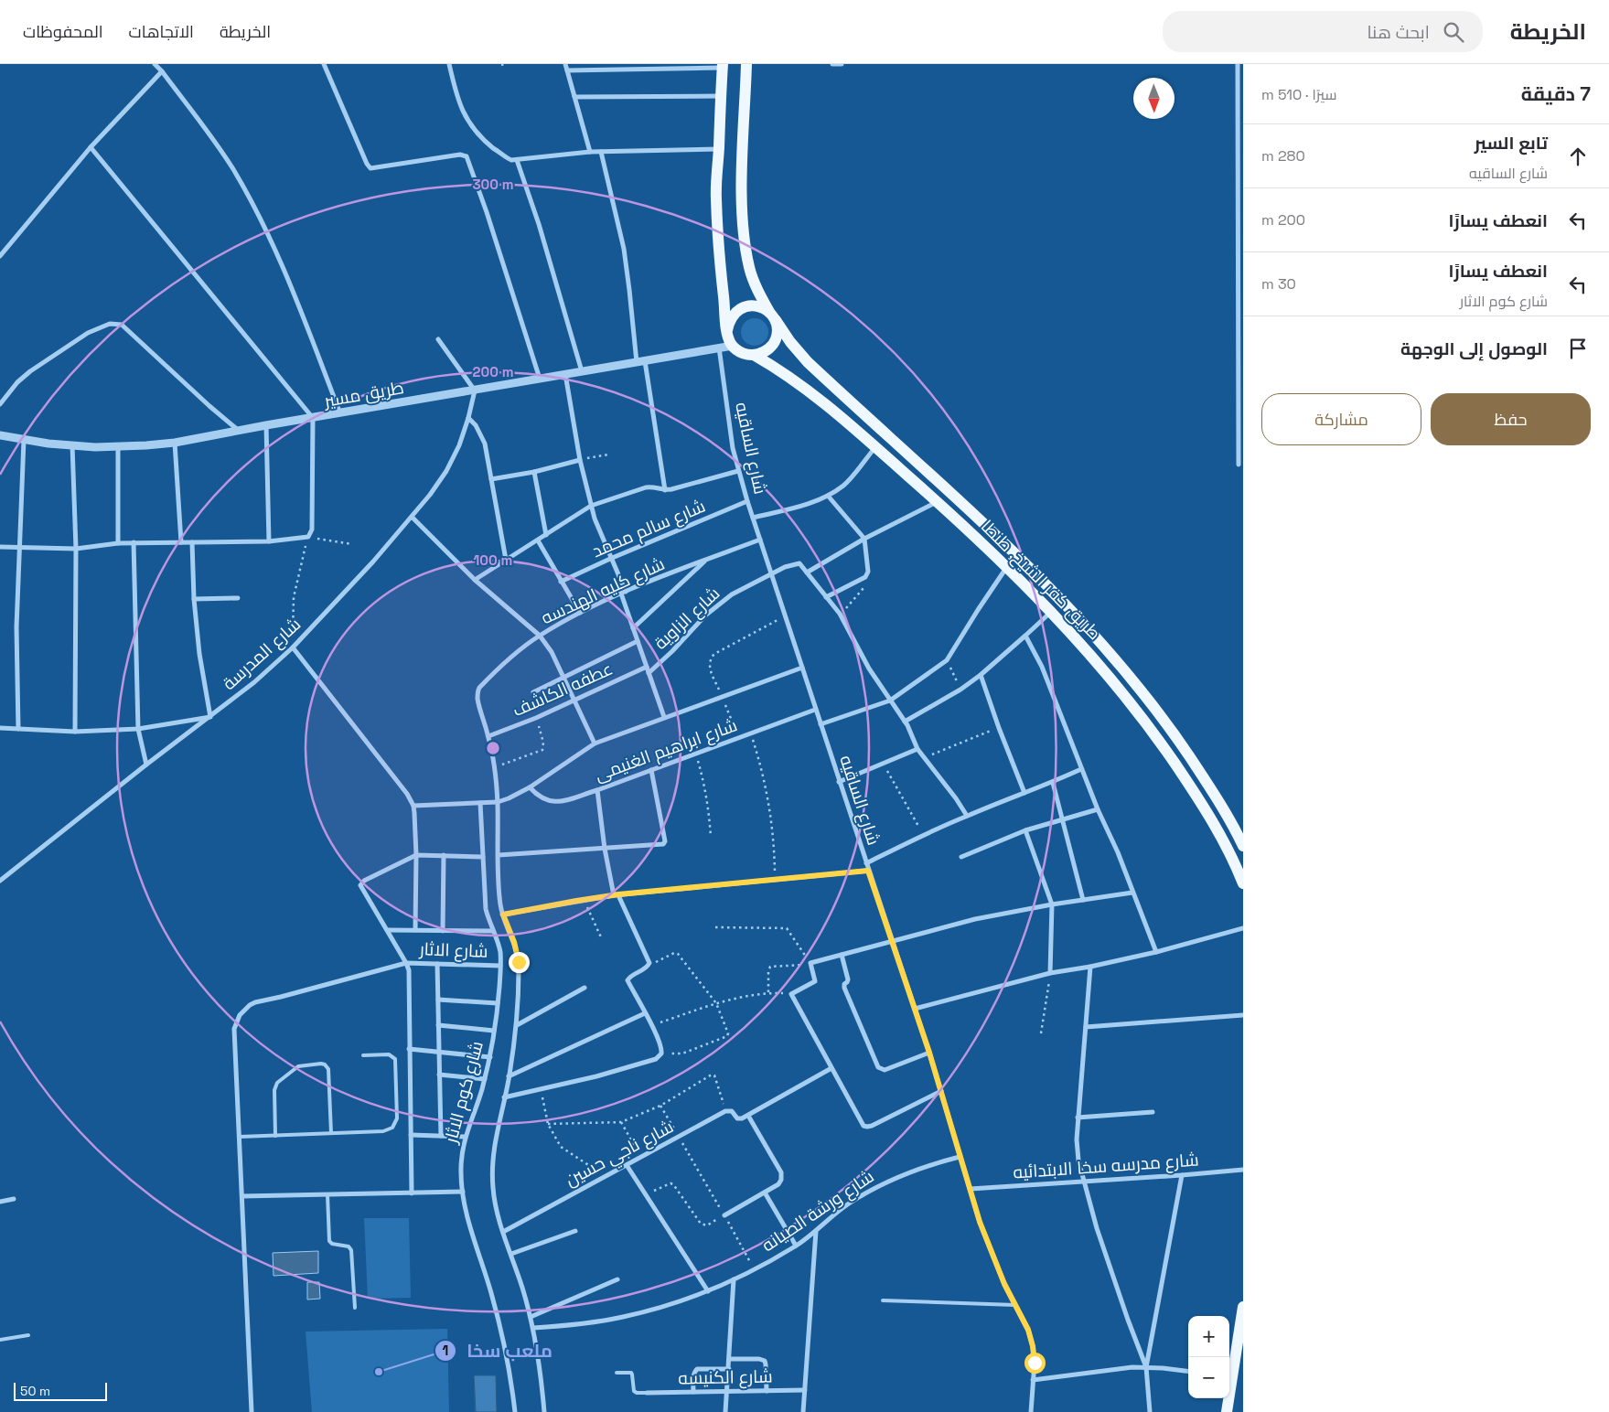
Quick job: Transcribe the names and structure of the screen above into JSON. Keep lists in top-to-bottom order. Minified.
{"streets":{"main road":["طريق كفر الشيخ, طنطا"],"street":["طريق مسير","شارع الساقيه","شارع سالم محمد","شارع كليه الهندسه","شارع الزاوية","شارع المدرسة","عطفه الكاشف","شارع ابراهيم الغنيمى","شارع الاثار","شارع كوم الاثار","شارع ناجي حسين","شارع مدرسه سخا الابتدائيه","شارع ورشة الصيانه","شارع الكنيسه"]},"crossings":[["طريق مسير","شارع الساقيه"],["طريق مسير","طريق كفر الشيخ, طنطا"],["طريق مسير","شارع المدرسة"],["شارع الساقيه","شارع سالم محمد"],["شارع الساقيه","شارع كليه الهندسه"],["شارع الساقيه","شارع الزاوية"],["شارع الساقيه","شارع ابراهيم الغنيمى"],["شارع الساقيه","شارع مدرسه سخا الابتدائيه"],["شارع الساقيه","شارع ورشة الصيانه"],["شارع كليه الهندسه","عطفه الكاشف"],["شارع الاثار","شارع كوم الاثار"]],"places":["ملعب سخا"],"scale_bar":"50 m","north":"bottom","page":{"header":"الخريطة","search":"ابحث هنا","nav":["الخريطة","الاتجاهات","المحفوظات"],"heading":["7 دقيقة","سيرًا · 510 m"],"list":[["تابع السير","شارع الساقيه","280 m"],["انعطف يسارًا","200 m"],["انعطف يسارًا","شارع كوم الاثار","30 m"],"الوصول إلى الوجهة"],"buttons":["حفظ","مشاركة"],"map_buttons":["+","−"],"scale":"50 m"},"rings":["300 m","200 m","100 m"]}
